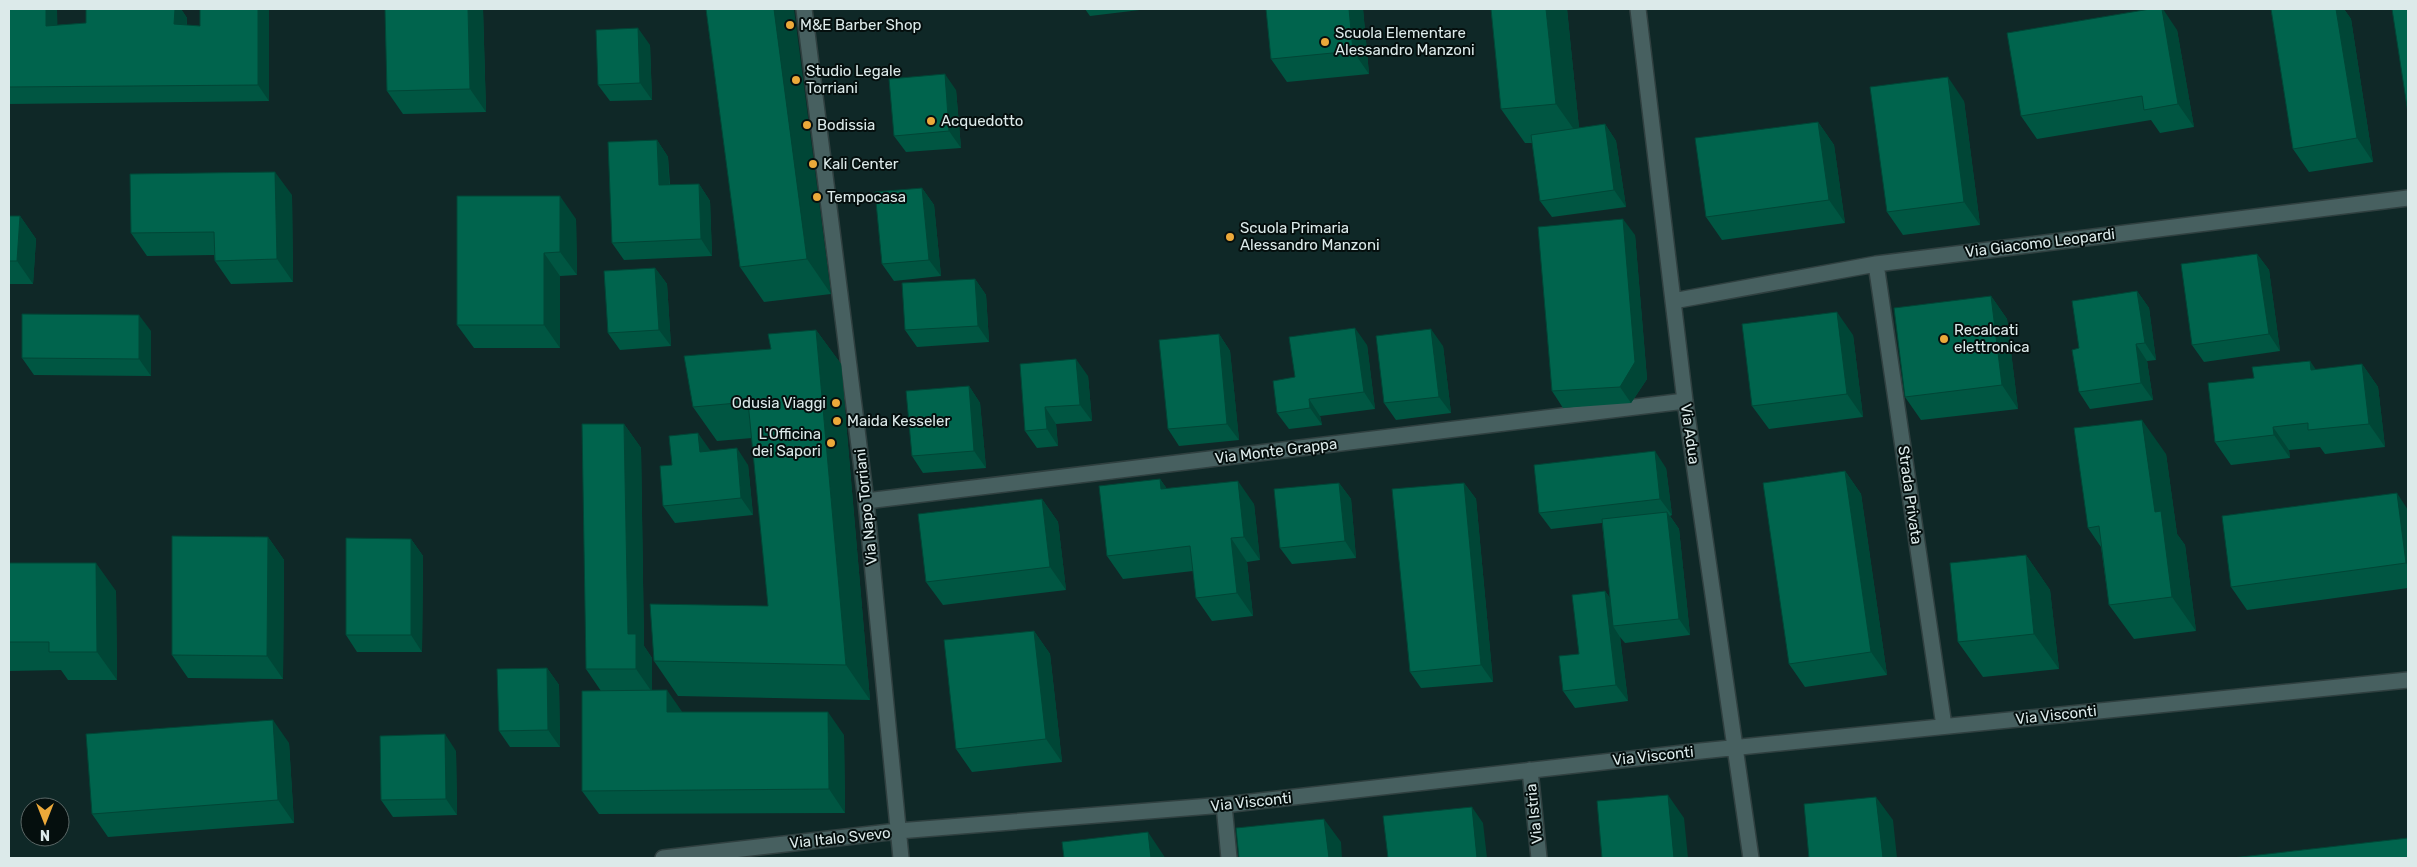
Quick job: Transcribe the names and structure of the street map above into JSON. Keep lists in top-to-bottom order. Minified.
{"streets":{"street":["Via Giacomo Leopardi","Via Adua","Via Monte Grappa","Strada Privata","Via Napo Torriani","Via Visconti","Via Istria","Via Italo Svevo"]},"crossings":[["Via Giacomo Leopardi","Via Adua"],["Via Giacomo Leopardi","Strada Privata"],["Via Adua","Via Monte Grappa"],["Via Adua","Via Visconti"],["Via Monte Grappa","Via Napo Torriani"],["Strada Privata","Via Visconti"],["Via Napo Torriani","Via Visconti"],["Via Napo Torriani","Via Italo Svevo"],["Via Visconti","Via Istria"],["Via Visconti","Via Italo Svevo"]],"places":["M&E Barber Shop","Scuola Elementare Alessandro Manzoni","Studio Legale Torriani","Acquedotto","Bodissia","Kali Center","Tempocasa","Scuola Primaria Alessandro Manzoni","Recalcati elettronica","Odusia Viaggi","Maida Kesseler","L'Officina dei Sapori"],"north":"bottom"}
